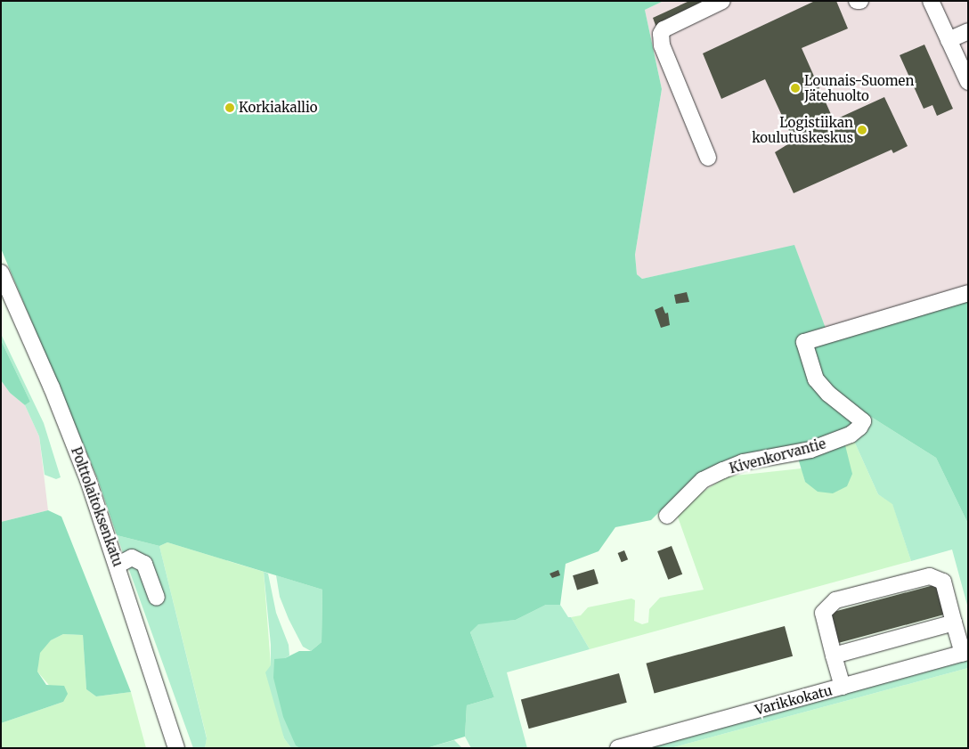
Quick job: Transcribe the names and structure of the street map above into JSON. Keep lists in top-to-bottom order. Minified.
{"streets":{"street":["Kivenkorvantie","Polttolaitoksenkatu","Varikkokatu"]},"places":["Lounais-Suomen Jätehuolto","Korkiakallio","Logistiikan koulutuskeskus"]}
